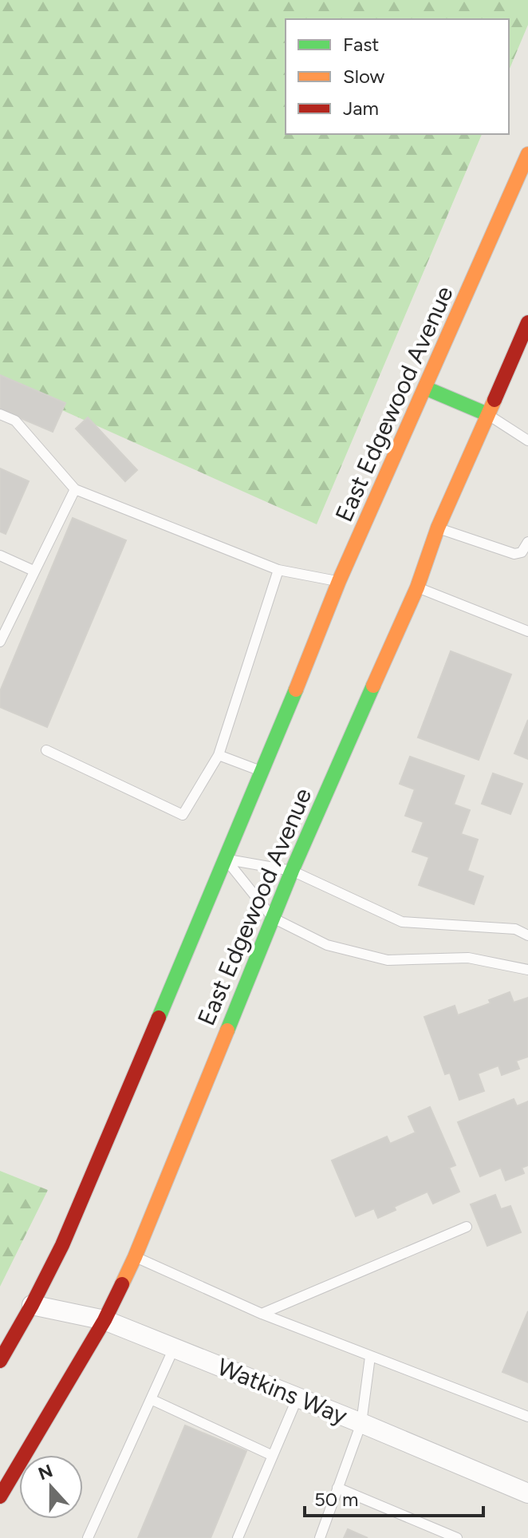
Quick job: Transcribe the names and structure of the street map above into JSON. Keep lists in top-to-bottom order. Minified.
{"streets":{"main road":["East Edgewood Avenue"],"street":["Watkins Way"]},"crossings":[["East Edgewood Avenue","Watkins Way"]],"legend":["Fast","Slow","Jam"],"scale_bar":"50 m","north":"top"}
